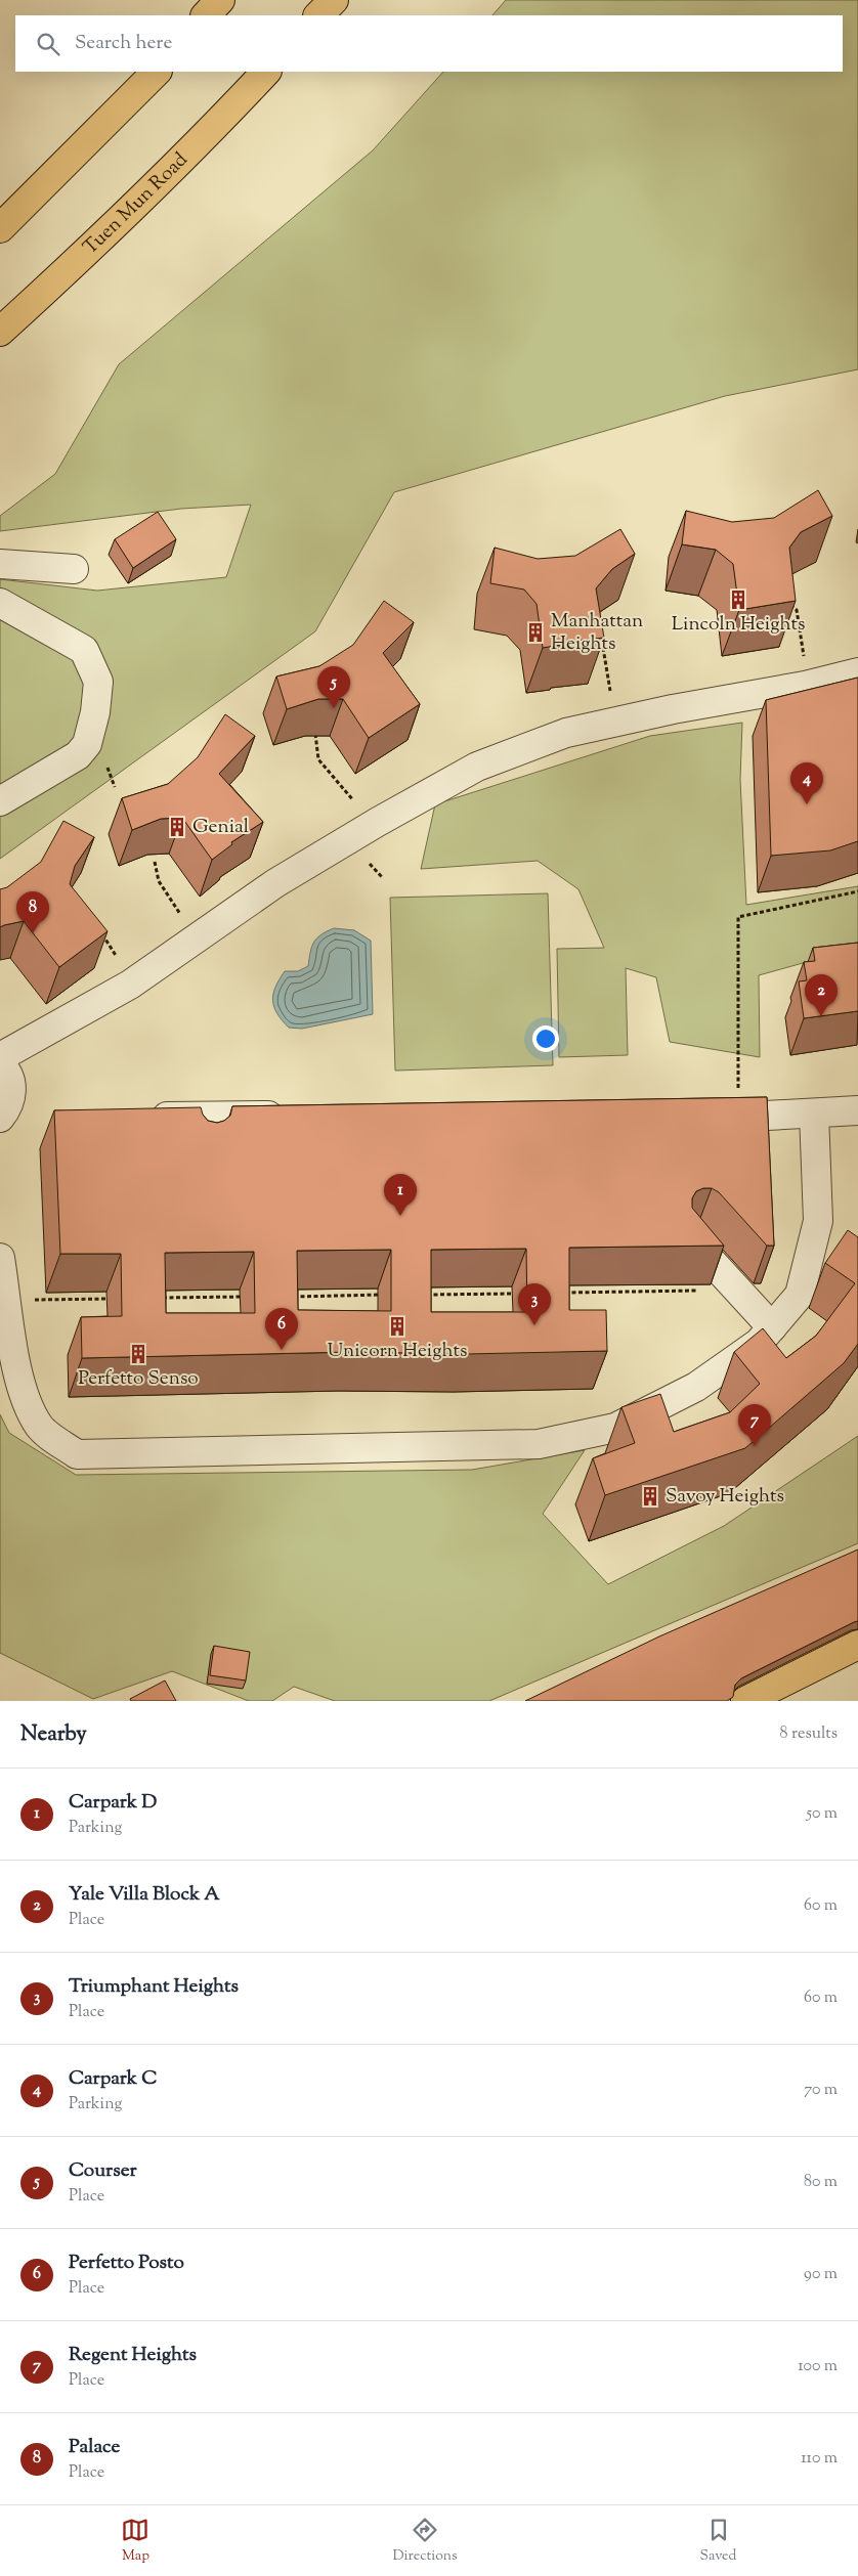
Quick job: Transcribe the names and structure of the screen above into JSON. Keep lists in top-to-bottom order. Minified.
{"streets":{"main road":["Tuen Mun Road"]},"places":{"building":["Lincoln Heights","Manhattan Heights","Genial","Unicorn Heights","Perfetto Senso","Savoy Heights"]},"page":{"search":"Search here","pins":["5","4","8","2","1","3","6","7"],"heading":["Nearby","8 results"],"list":[{"mark":"1","name":"Carpark D","note":"Parking","value":"50 m"},{"mark":"2","name":"Yale Villa Block A","note":"Place","value":"60 m"},{"mark":"3","name":"Triumphant Heights","note":"Place","value":"60 m"},{"mark":"4","name":"Carpark C","note":"Parking","value":"70 m"},{"mark":"5","name":"Courser","note":"Place","value":"80 m"},{"mark":"6","name":"Perfetto Posto","note":"Place","value":"90 m"},{"mark":"7","name":"Regent Heights","note":"Place","value":"100 m"},{"mark":"8","name":"Palace","note":"Place","value":"110 m"}],"nav":["Map","Directions","Saved"]}}
